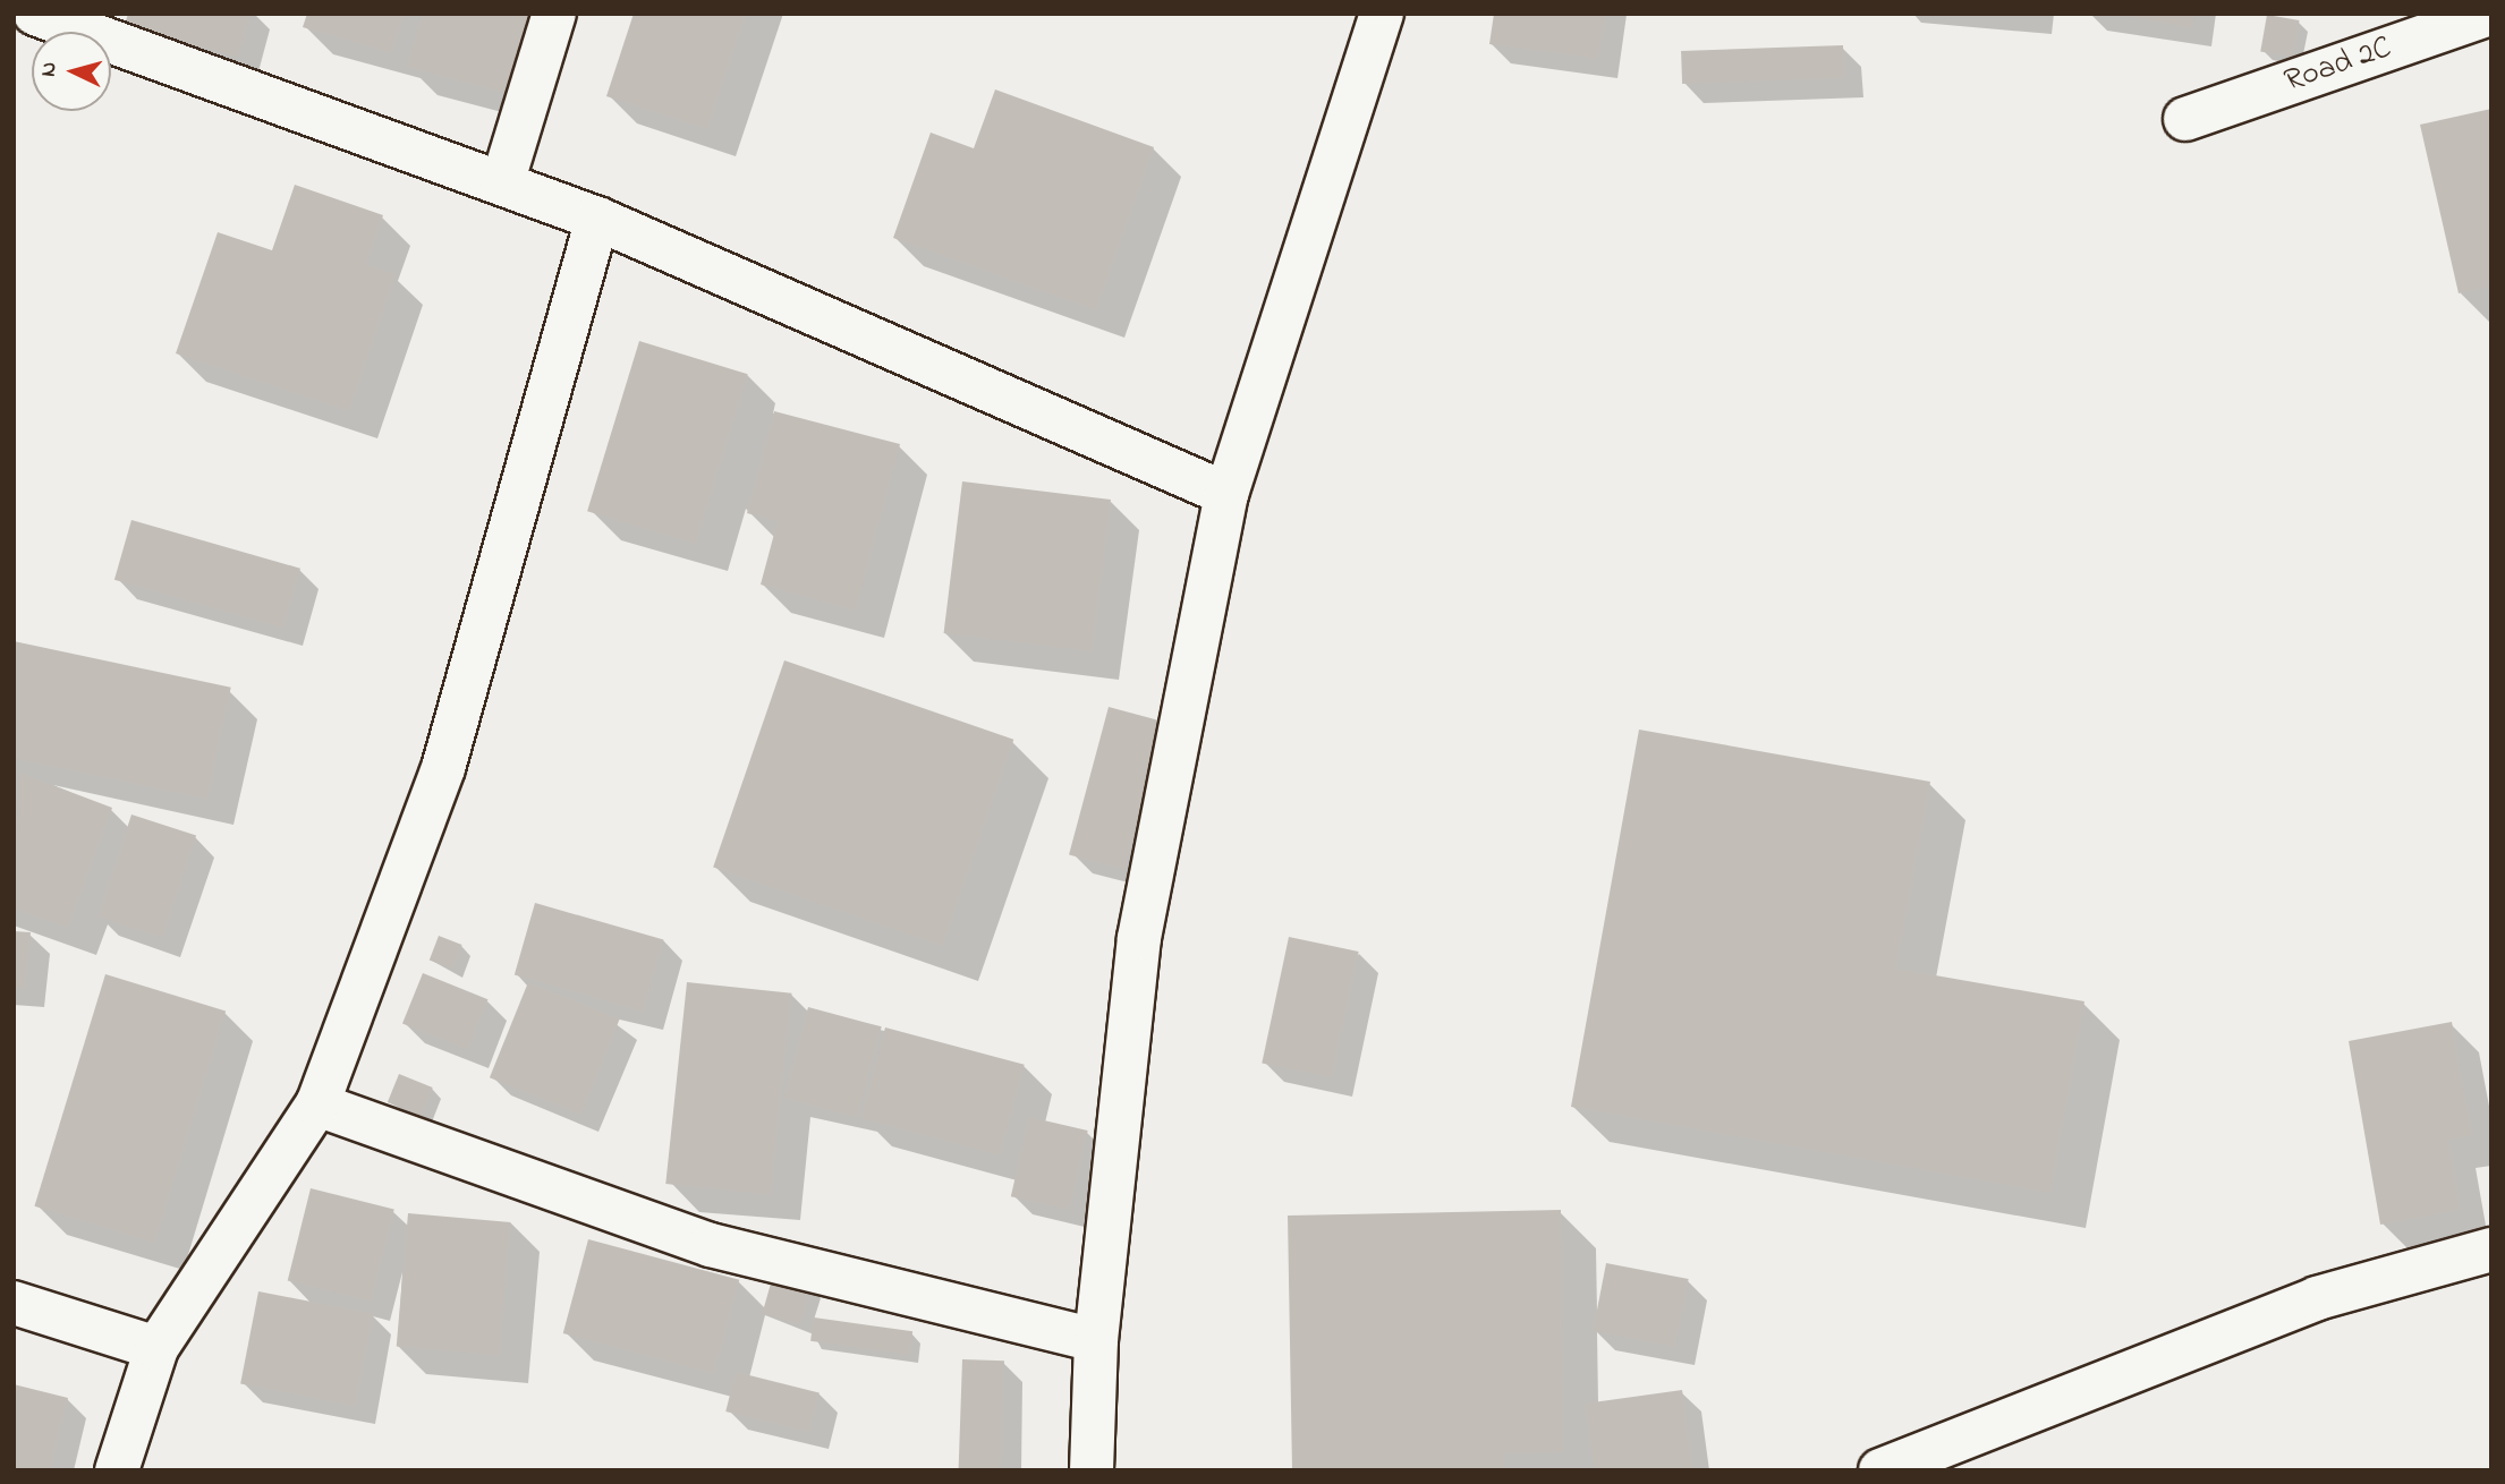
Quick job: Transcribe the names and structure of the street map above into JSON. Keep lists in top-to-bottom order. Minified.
{"streets":{"street":["Road 2C"]},"north":"left"}
